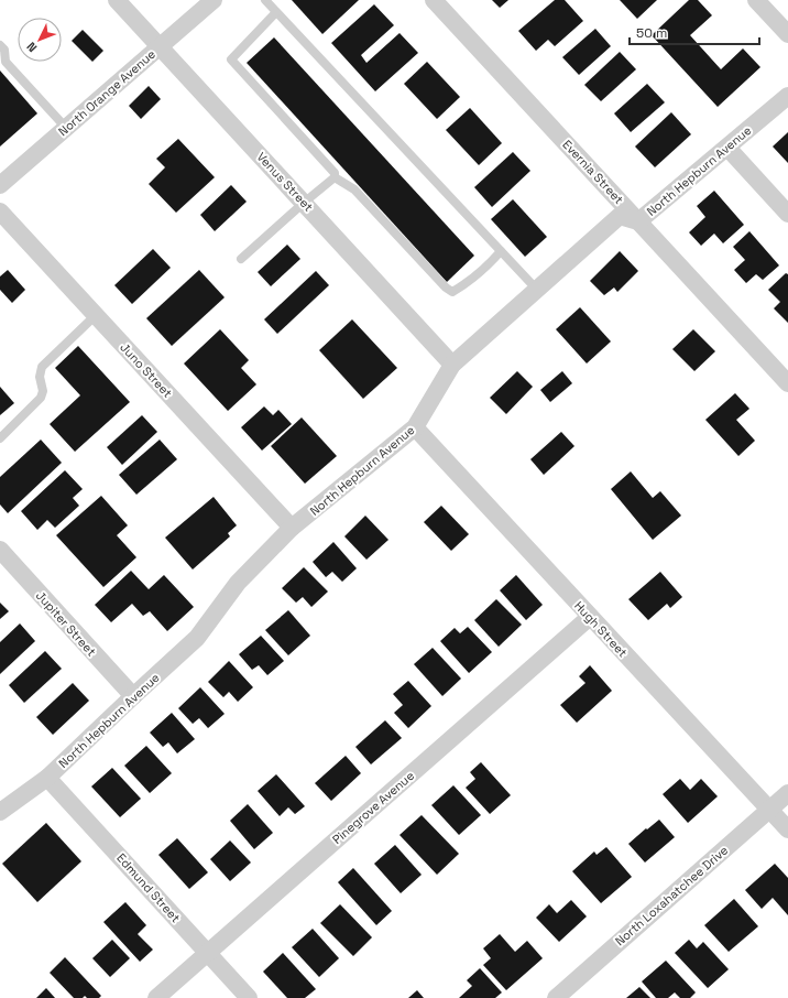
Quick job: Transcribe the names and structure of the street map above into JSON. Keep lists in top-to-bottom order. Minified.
{"streets":{"street":["North Orange Avenue","North Hepburn Avenue","Evernia Street","Venus Street","Juno Street","Jupiter Street","Hugh Street","Pinegrove Avenue","Edmund Street","North Loxahatchee Drive"]},"crossings":[["North Orange Avenue","Venus Street"],["North Hepburn Avenue","Evernia Street"],["North Hepburn Avenue","Venus Street"],["North Hepburn Avenue","Juno Street"],["North Hepburn Avenue","Jupiter Street"],["North Hepburn Avenue","Hugh Street"],["North Hepburn Avenue","Edmund Street"],["Hugh Street","Pinegrove Avenue"],["Hugh Street","North Loxahatchee Drive"],["Pinegrove Avenue","Edmund Street"]],"scale_bar":"50 m","north":"bottom left"}
